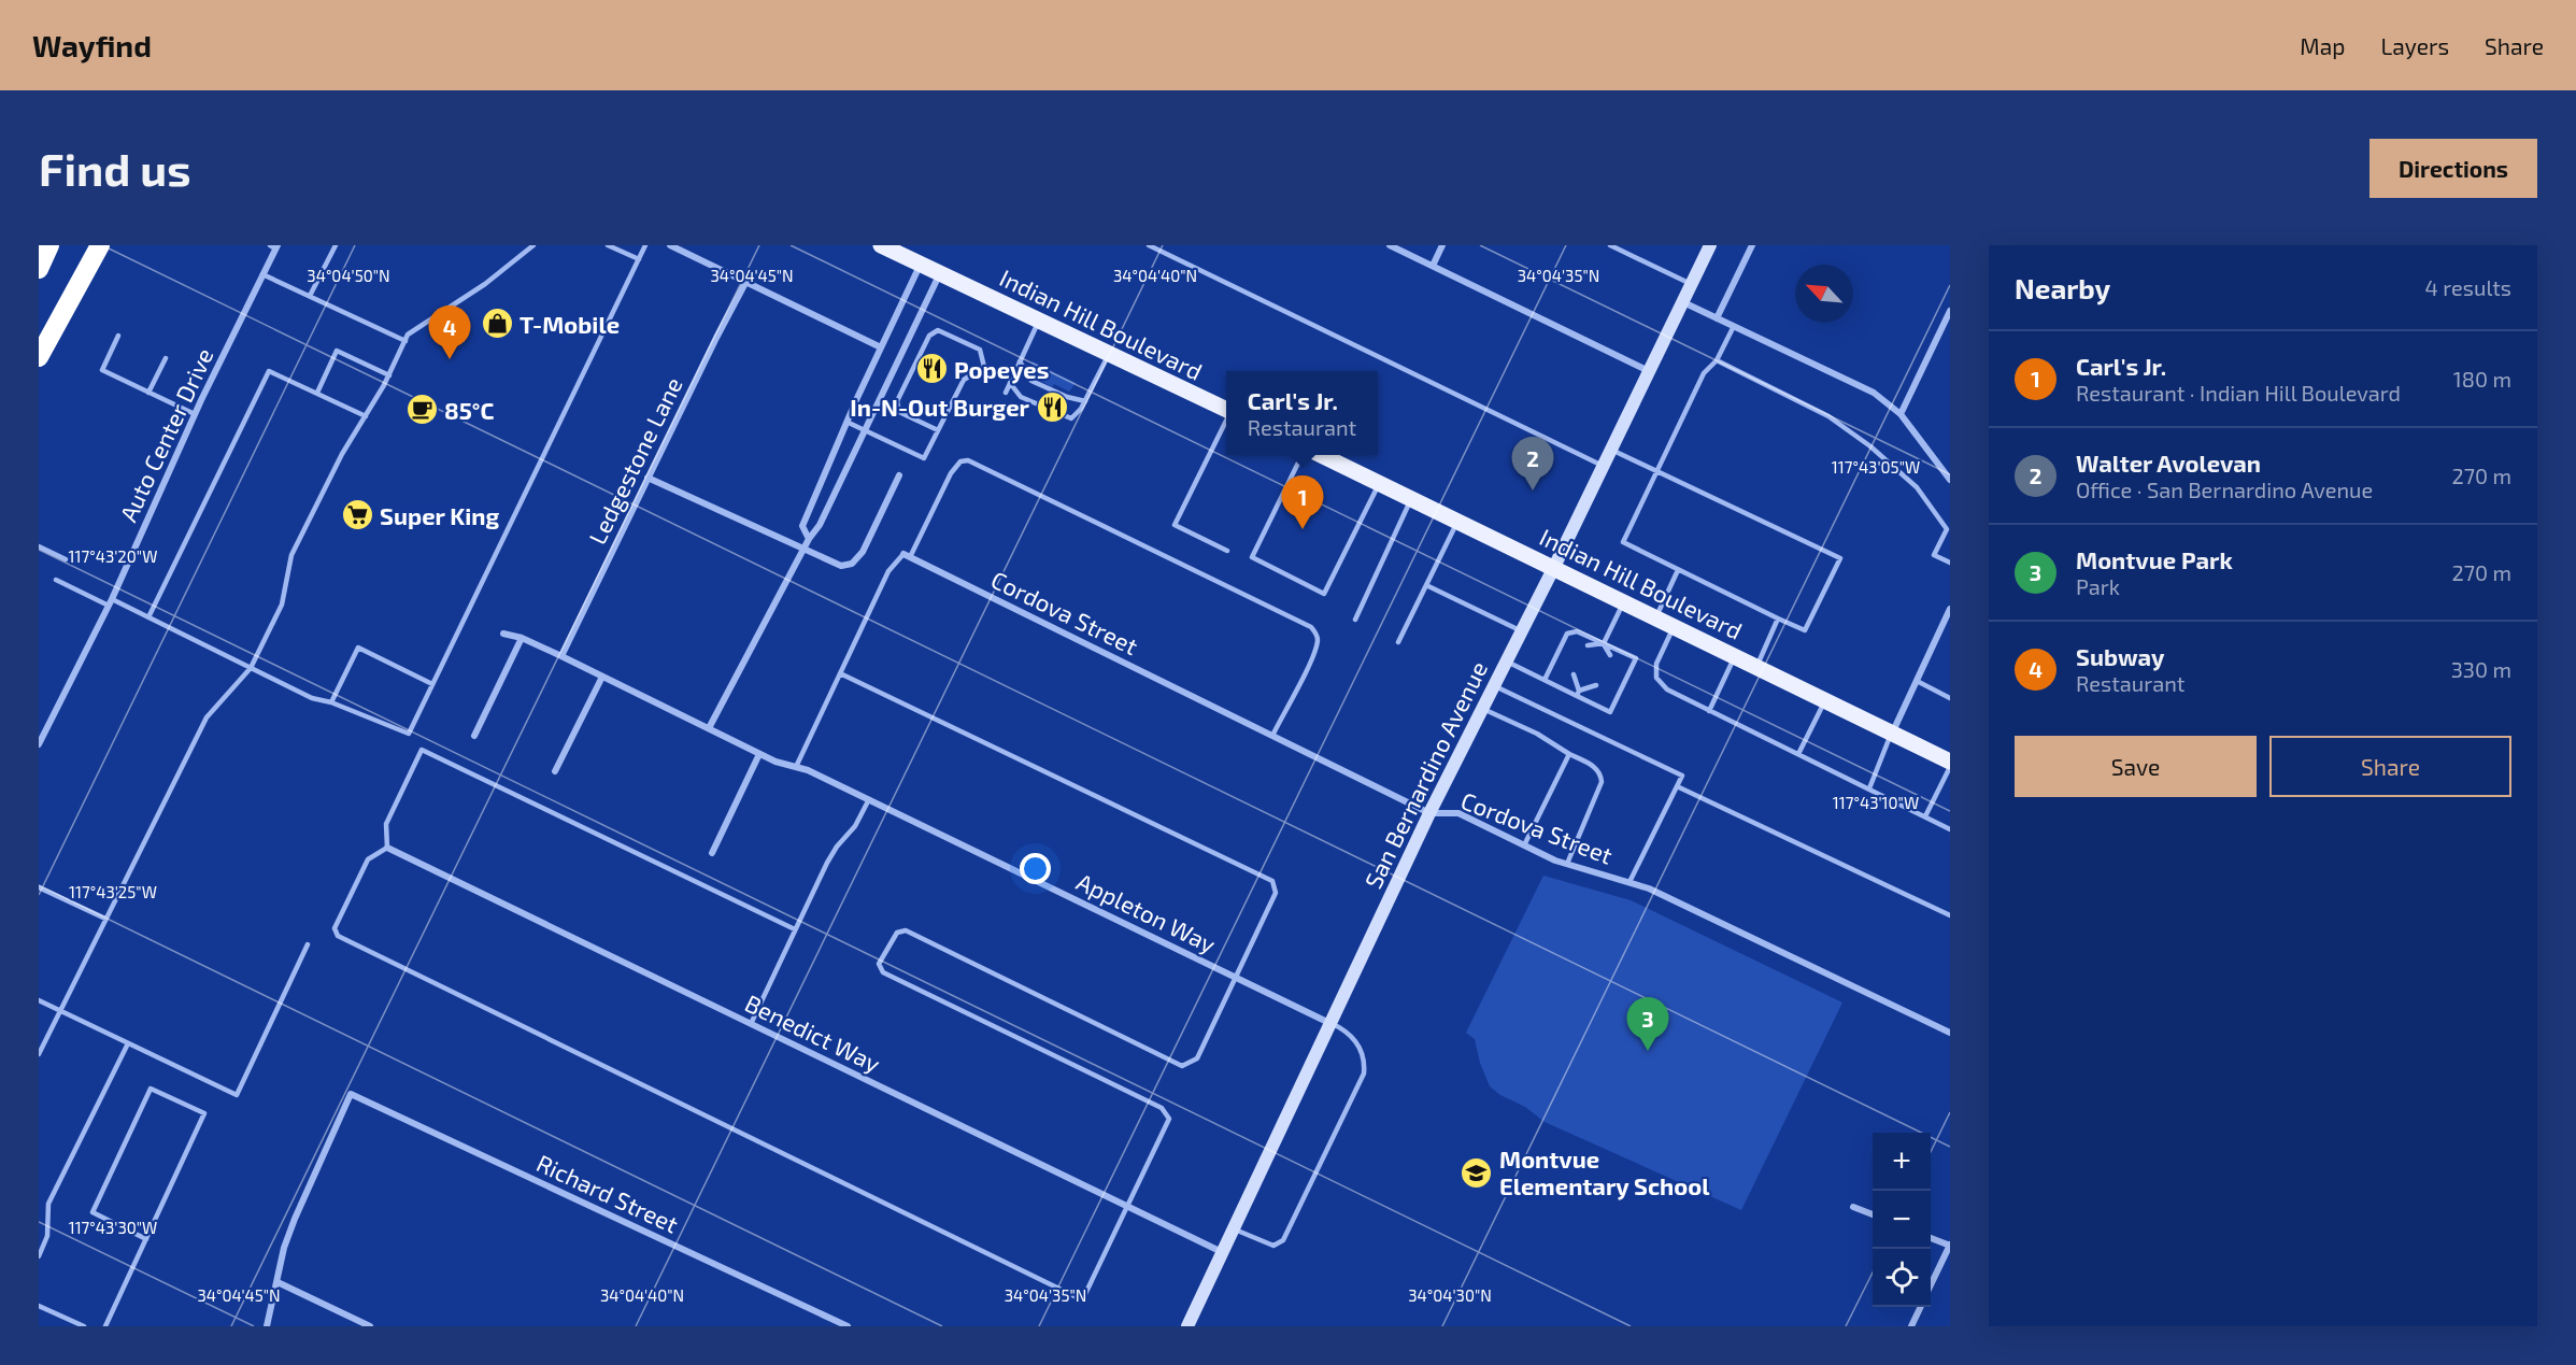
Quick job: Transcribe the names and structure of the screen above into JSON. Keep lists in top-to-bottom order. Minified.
{"streets":{"main road":["Indian Hill Boulevard","San Bernardino Avenue"],"street":["Auto Center Drive","Ledgestone Lane","Cordova Street","Appleton Way","Benedict Way","Richard Street"]},"crossings":[["Indian Hill Boulevard","San Bernardino Avenue"],["Ledgestone Lane","Appleton Way"],["Cordova Street","San Bernardino Avenue"],["San Bernardino Avenue","Appleton Way"],["San Bernardino Avenue","Benedict Way"]],"places":{"shop":["T-Mobile"],"restaurant":["Popeyes","In-N-Out Burger"],"cafe":["85°C"],"supermarket":["Super King"],"school or university":["Montvue Elementary School"]},"north":"top left","page":{"header":"Wayfind","nav":["Map","Layers","Share"],"buttons":["Directions",["Save","Share"]],"title":"Find us","heading":["Nearby","4 results"],"pins":["4","2","1","3"],"list":[{"mark":"1","name":"Carl's Jr.","note":"Restaurant · Indian Hill Boulevard","value":"180 m"},{"mark":"2","name":"Walter Avolevan","note":"Office · San Bernardino Avenue","value":"270 m"},{"mark":"3","name":"Montvue Park","note":"Park","value":"270 m"},{"mark":"4","name":"Subway","note":"Restaurant","value":"330 m"}],"popup":["Carl's Jr.","Restaurant"],"map_buttons":["+","−"]},"coordinates":["34°04'50\"N","34°04'45\"N","34°04'40\"N","34°04'35\"N","117°43'05\"W","117°43'20\"W","117°43'10\"W","117°43'25\"W","117°43'30\"W","34°04'30\"N"]}
